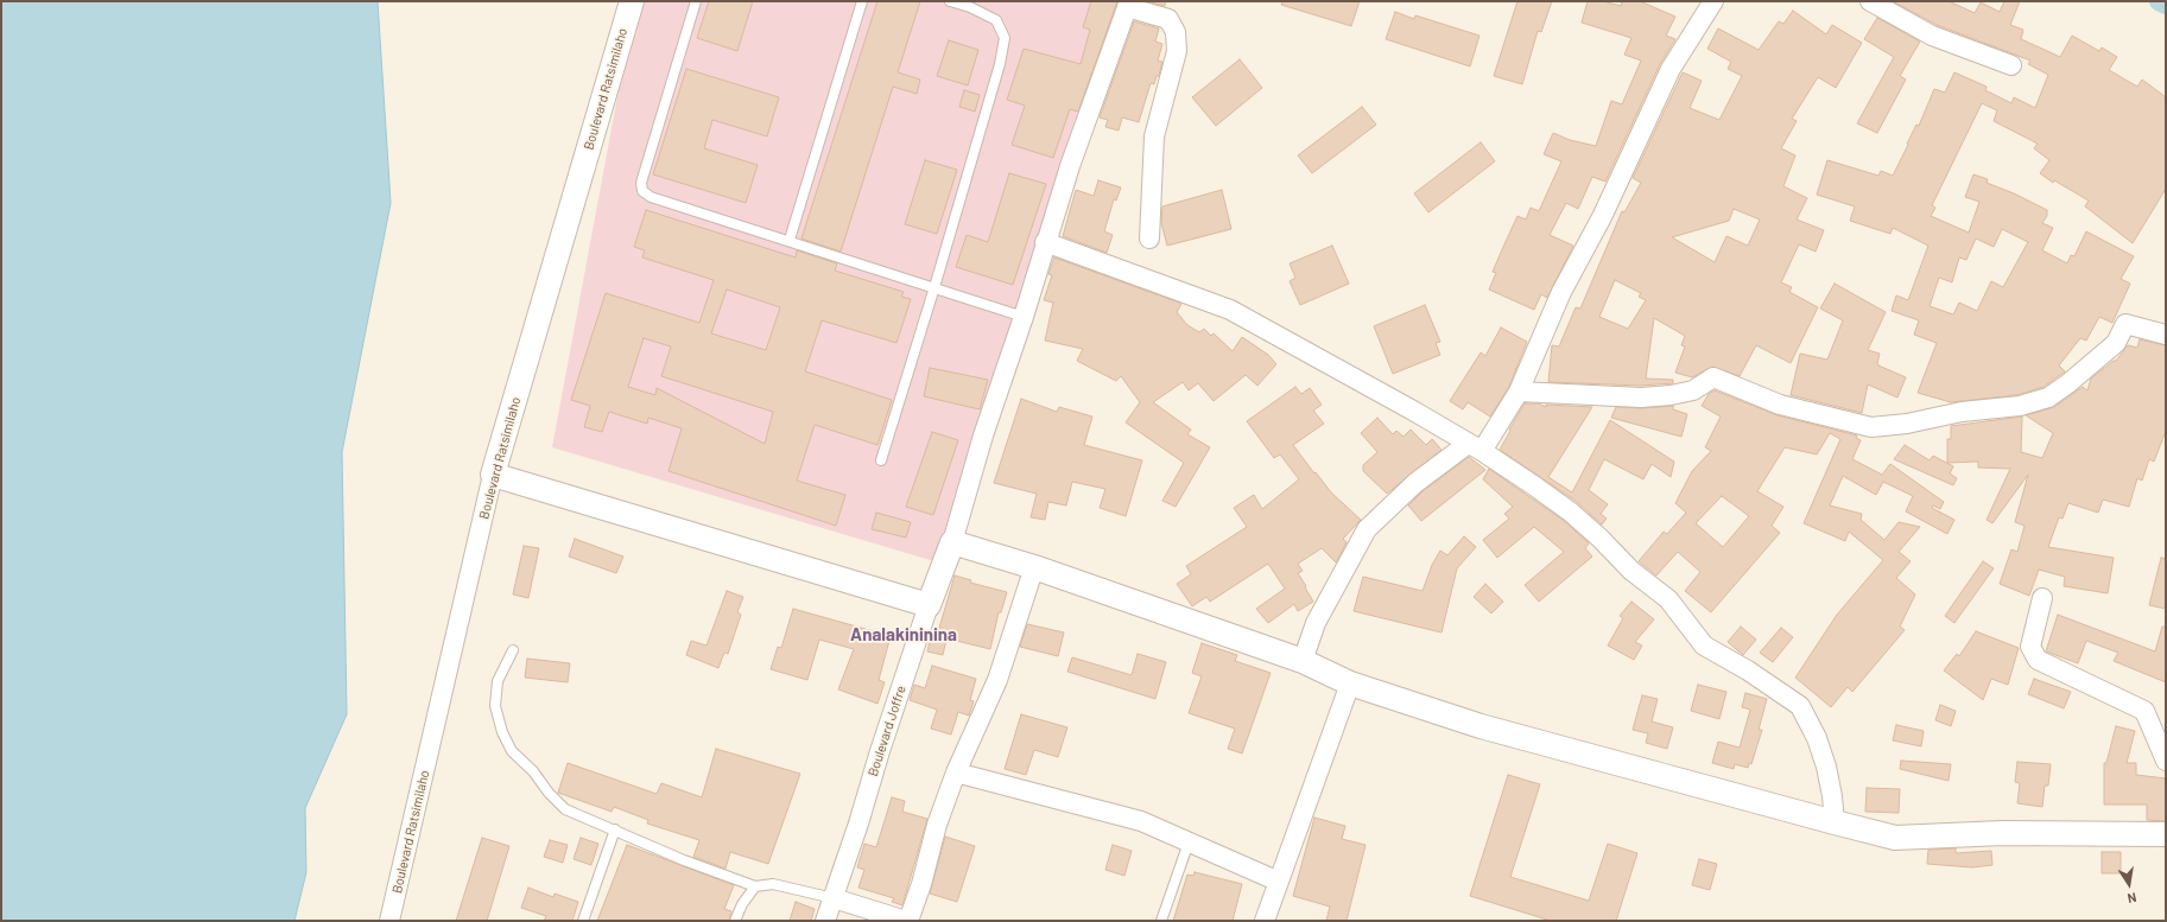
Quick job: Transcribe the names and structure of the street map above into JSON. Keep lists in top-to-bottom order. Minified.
{"streets":{"street":["Boulevard Ratsimilaho","Boulevard Joffre"]},"districts":["Analakininina"],"north":"bottom"}
